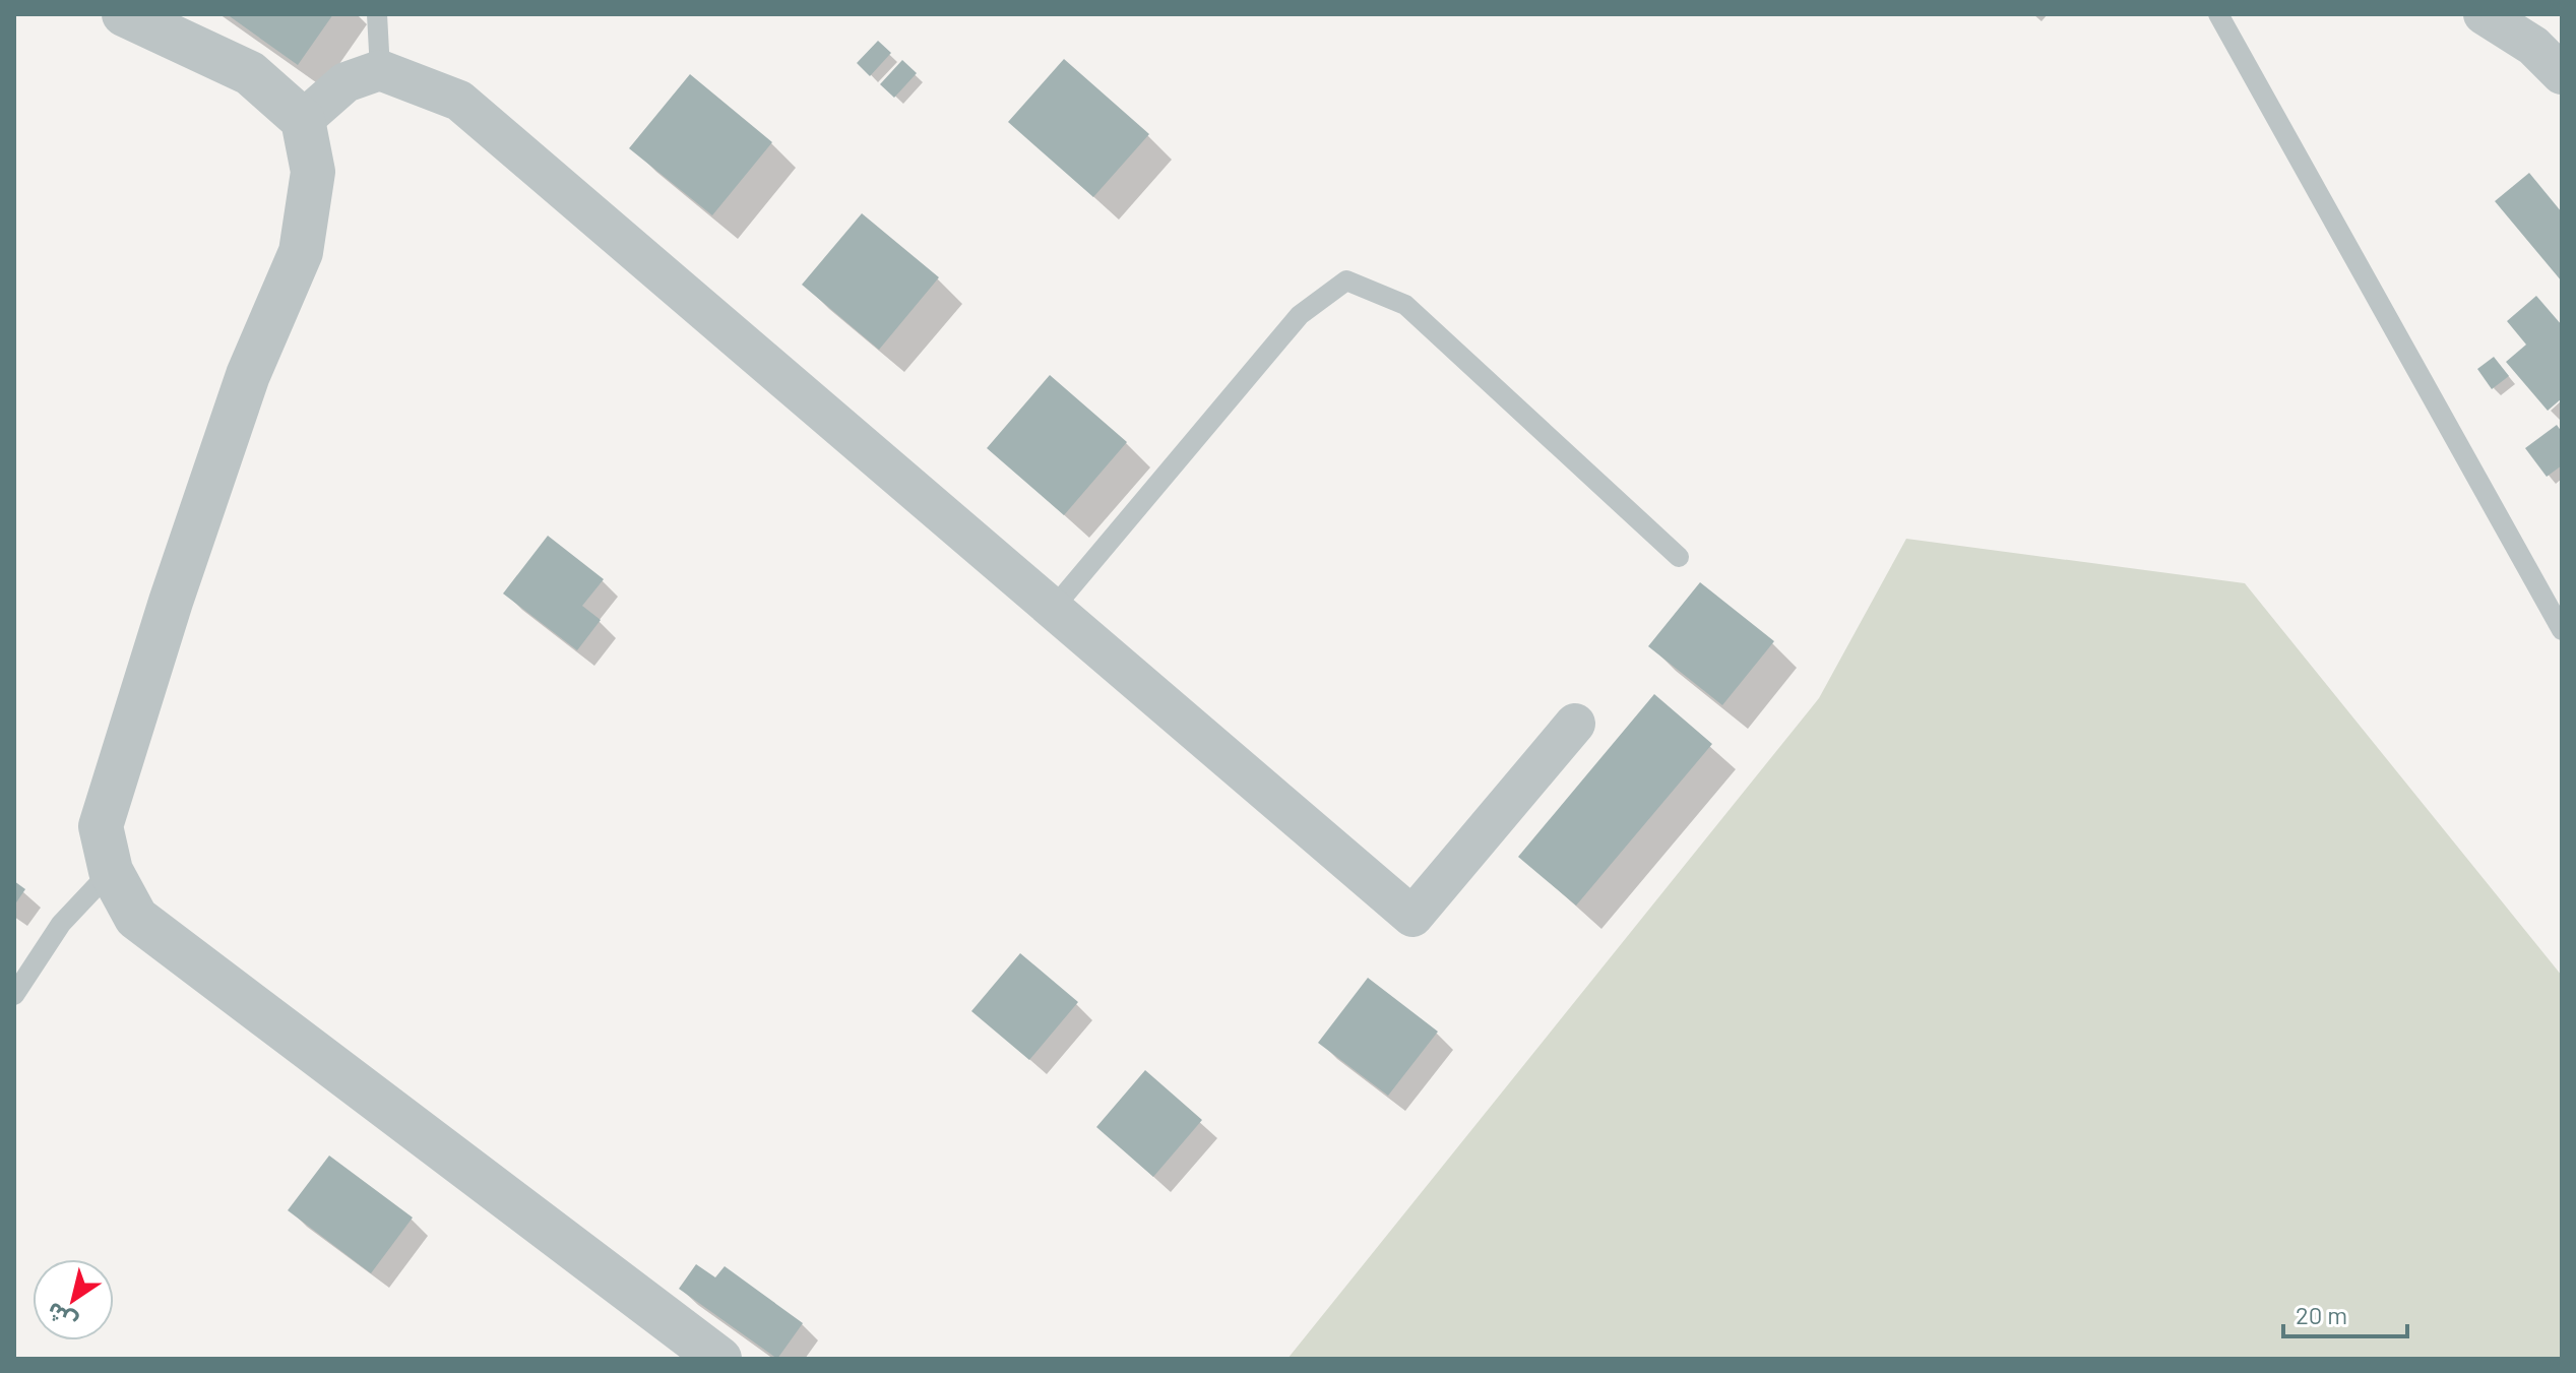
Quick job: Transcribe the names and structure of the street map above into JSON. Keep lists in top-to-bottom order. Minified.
{"scale_bar":"20 m","north":"bottom left"}
